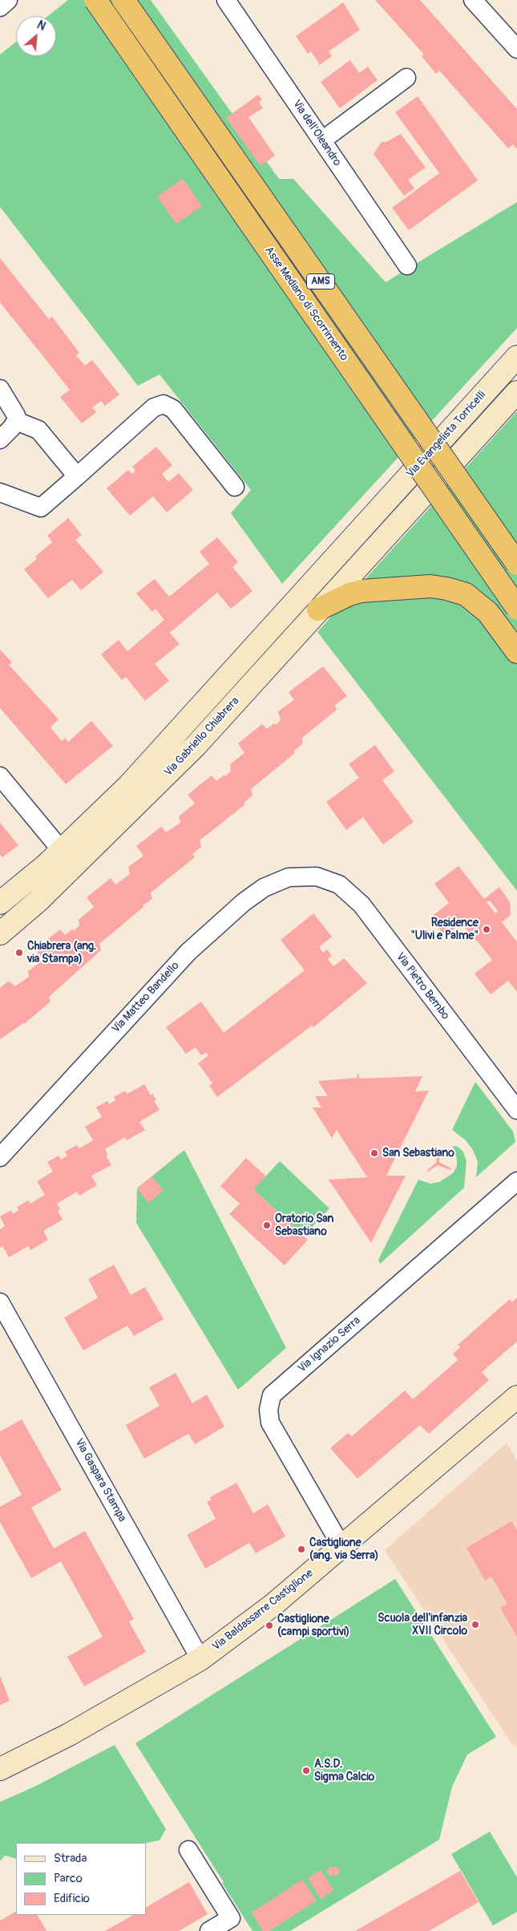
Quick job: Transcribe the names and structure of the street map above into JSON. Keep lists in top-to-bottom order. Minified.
{"streets":{"highway":["AMS","Asse Mediano di Scorrimento"],"street":["Via dell'Oleandro","Via Evangelista Torricelli","Via Gabriello Chiabrera","Via Pietro Bembo","Via Matteo Bandello","Via Ignazio Serra","Via Gaspara Stampa","Via Baldassarre Castiglione"]},"crossings":[["Via Evangelista Torricelli","Via Gabriello Chiabrera"],["Via Pietro Bembo","Via Matteo Bandello"],["Via Ignazio Serra","Via Baldassarre Castiglione"],["Via Gaspara Stampa","Via Baldassarre Castiglione"]],"places":["Residence \"Ulivi e Palme\"","Chiabrera (ang. via Stampa)","San Sebastiano","Oratorio San Sebastiano","Castiglione (ang. via Serra)","Scuola dell'infanzia XVII Circolo","Castiglione (campi sportivi)","A.S.D. Sigma Calcio"],"legend":["Strada","Parco","Edificio"],"north":"top right"}
